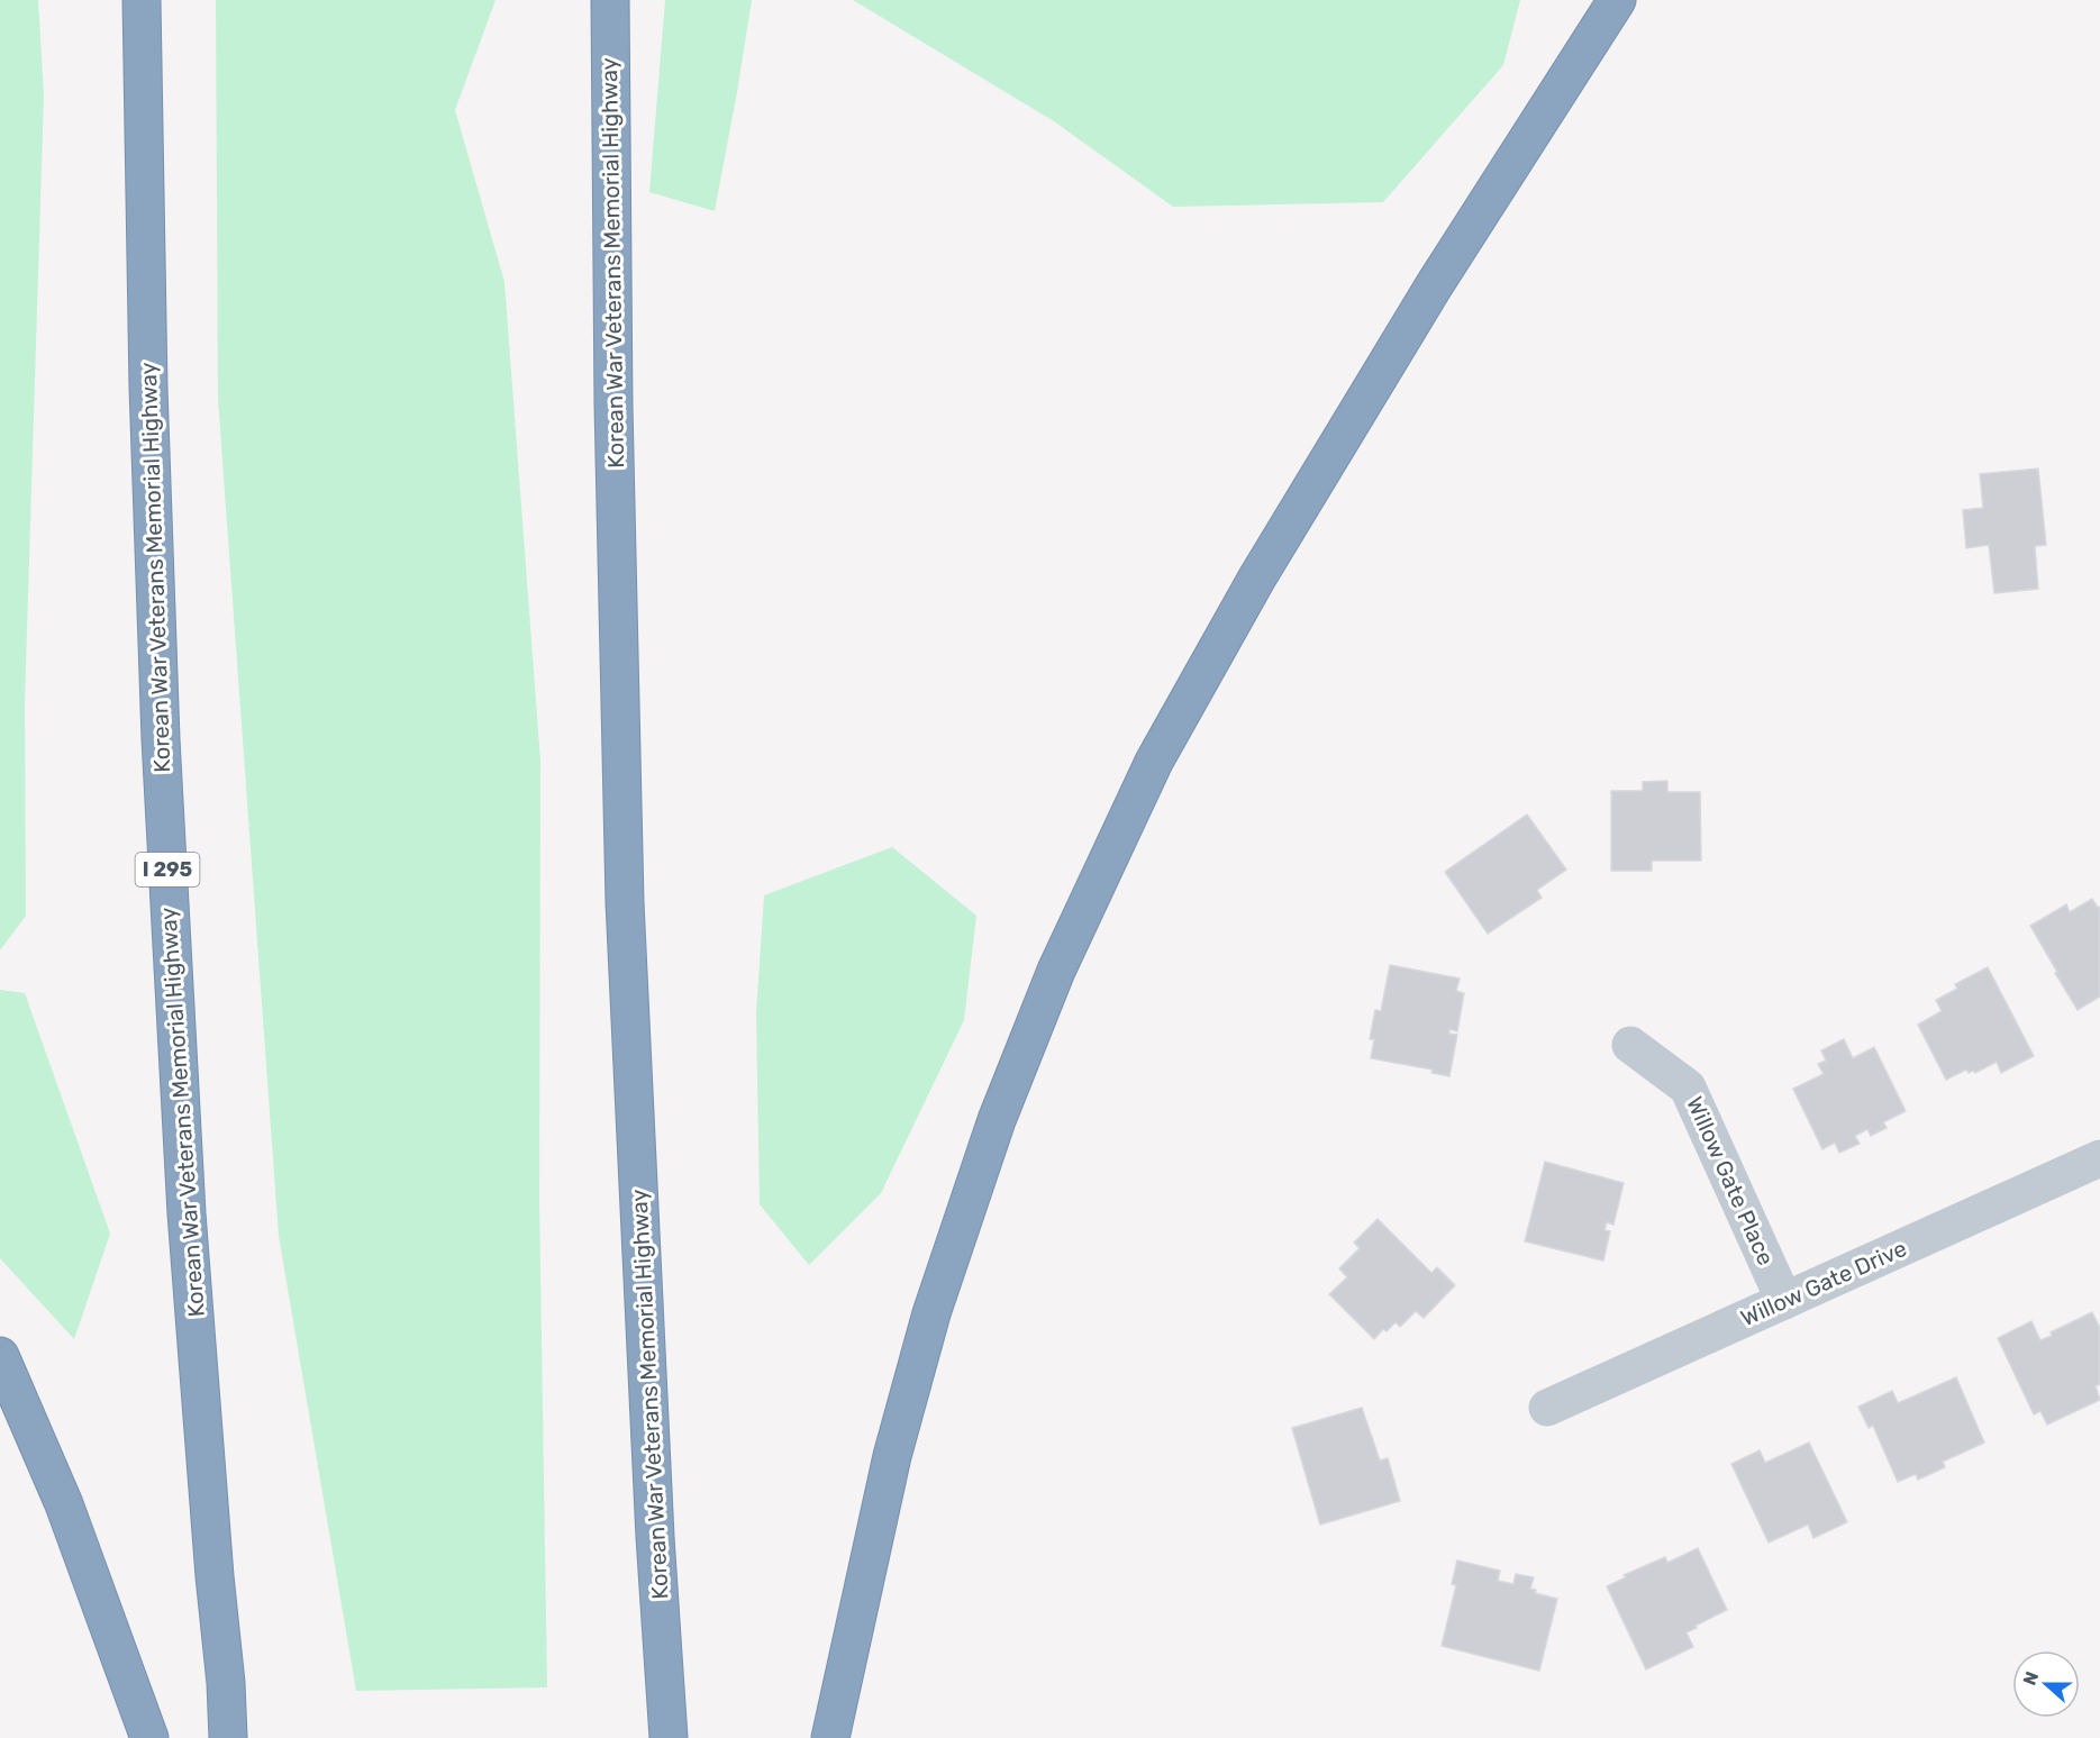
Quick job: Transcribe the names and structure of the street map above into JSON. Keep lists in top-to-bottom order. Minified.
{"streets":{"highway":["Korean War Veterans Memorial Highway","I 295"],"street":["Willow Gate Place","Willow Gate Drive"]},"crossings":[["Willow Gate Place","Willow Gate Drive"]],"north":"left"}
